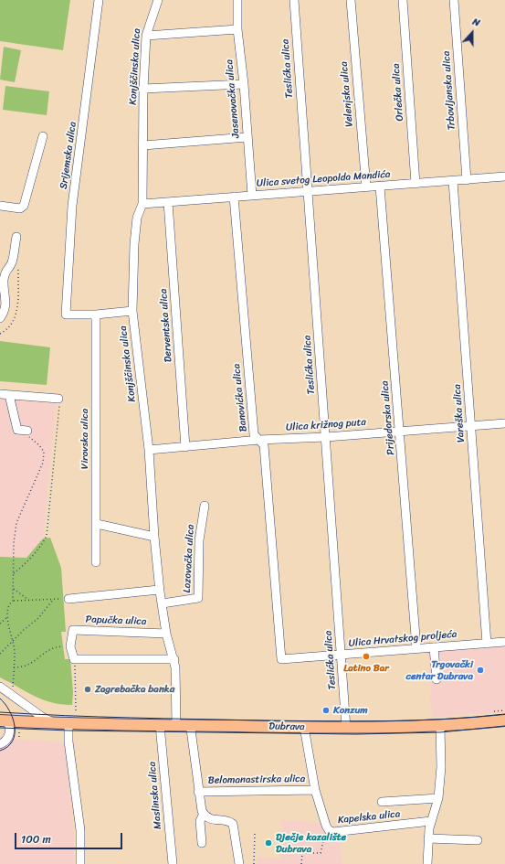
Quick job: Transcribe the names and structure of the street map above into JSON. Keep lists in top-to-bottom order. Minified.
{"streets":{"main road":["Dubrava"],"street":["Konjščinska ulica","Teslićka ulica","Trbovljanska ulica","Orlečka ulica","Velenjska ulica","Jasenovačka ulica","Srijemska ulica","Ulica svetog Leopolda Mandića","Derventska ulica","Banovićka ulica","Vareška ulica","Prijedorska ulica","Ulica križnog puta","Virovska ulica","Lozovačka ulica","Papučka ulica","Ulica Hrvatskog proljeća","Belomanastirska ulica","Maslinska ulica","Kapelska ulica"]},"crossings":[["Konjščinska ulica","Ulica svetog Leopolda Mandića"],["Konjščinska ulica","Ulica križnog puta"],["Konjščinska ulica","Lozovačka ulica"],["Konjščinska ulica","Papučka ulica"],["Konjščinska ulica","Dubrava"],["Teslićka ulica","Ulica svetog Leopolda Mandića"],["Teslićka ulica","Ulica križnog puta"],["Teslićka ulica","Ulica Hrvatskog proljeća"],["Teslićka ulica","Dubrava"],["Trbovljanska ulica","Ulica svetog Leopolda Mandića"],["Orlečka ulica","Ulica svetog Leopolda Mandića"],["Velenjska ulica","Ulica svetog Leopolda Mandića"],["Jasenovačka ulica","Ulica svetog Leopolda Mandića"],["Srijemska ulica","Virovska ulica"],["Ulica svetog Leopolda Mandića","Derventska ulica"],["Ulica svetog Leopolda Mandića","Banovićka ulica"],["Ulica svetog Leopolda Mandića","Vareška ulica"],["Ulica svetog Leopolda Mandića","Prijedorska ulica"],["Derventska ulica","Ulica križnog puta"],["Banovićka ulica","Ulica križnog puta"],["Banovićka ulica","Ulica Hrvatskog proljeća"],["Vareška ulica","Ulica križnog puta"],["Vareška ulica","Ulica Hrvatskog proljeća"],["Prijedorska ulica","Ulica križnog puta"],["Prijedorska ulica","Ulica Hrvatskog proljeća"],["Dubrava","Maslinska ulica"],["Dubrava","Kapelska ulica"],["Belomanastirska ulica","Kapelska ulica"]],"places":["Latino Bar","Trgovački centar Dubrava","Zagrebačka banka","Konzum","Dječje kazalište Dubrava"],"scale_bar":"100 m","north":"top"}
